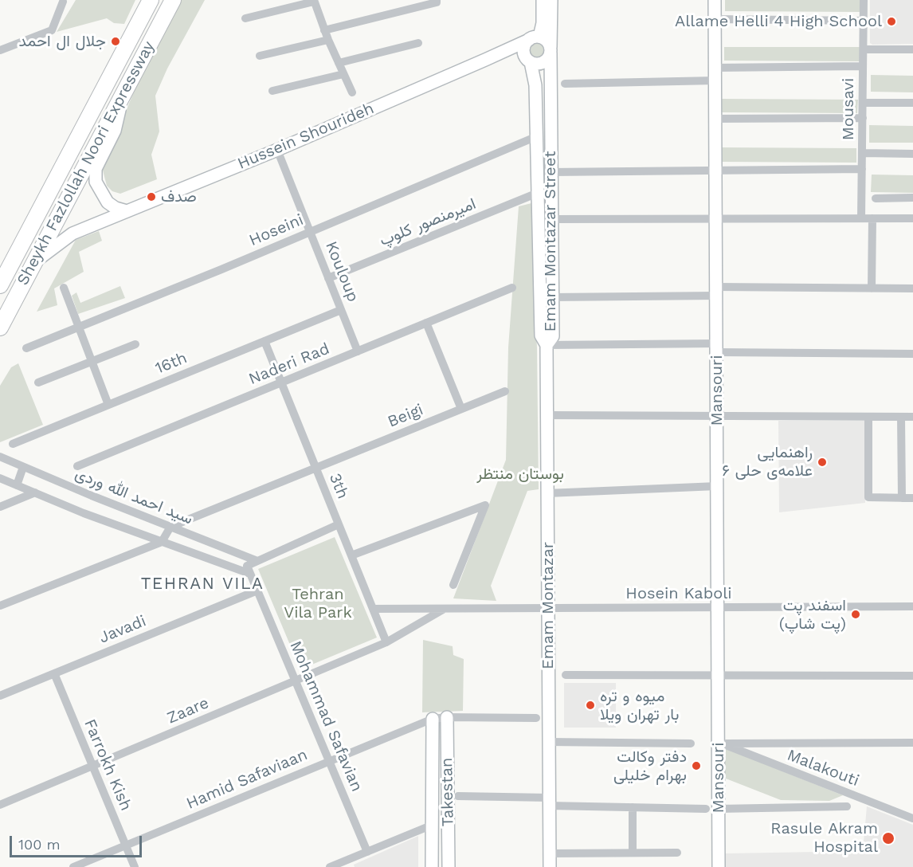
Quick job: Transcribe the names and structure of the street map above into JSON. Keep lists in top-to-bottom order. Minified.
{"streets":{"highway":["Sheykh Fazlollah Noori Expressway"],"street":["Mousavi","Hussein Shourideh","امیرمنصور کلوپ","Hoseini","Emam Montazar Street","Kouloup","16th","Naderi Rad","Mansouri","Beigi","3th","سید احمد الله وردی","Hosein Kaboli","Emam Montazar","Javadi","Zaare","Mohammad Safavian","Farrokh Kish","Malakouti","Hamid Safaviaan","Takestan"]},"crossings":[["Hussein Shourideh","Sheykh Fazlollah Noori Expressway"],["Hussein Shourideh","Emam Montazar Street"],["Hussein Shourideh","Kouloup"],["امیرمنصور کلوپ","Emam Montazar Street"],["امیرمنصور کلوپ","Kouloup"],["Hoseini","Emam Montazar Street"],["Hoseini","Kouloup"],["Emam Montazar Street","Emam Montazar"],["Kouloup","16th"],["Kouloup","Naderi Rad"],["16th","3th"],["Naderi Rad","3th"],["Mansouri","Hosein Kaboli"],["Mansouri","Malakouti"],["Beigi","3th"],["Beigi","سید احمد الله وردی"],["3th","Hosein Kaboli"],["3th","Zaare"],["سید احمد الله وردی","Mohammad Safavian"],["Hosein Kaboli","Emam Montazar"],["Hosein Kaboli","Zaare"],["Javadi","Mohammad Safavian"],["Javadi","Farrokh Kish"],["Zaare","Mohammad Safavian"],["Zaare","Farrokh Kish"],["Mohammad Safavian","Hamid Safaviaan"],["Farrokh Kish","Hamid Safaviaan"],["Hamid Safaviaan","Takestan"]],"districts":["TEHRAN VILA"],"parks":["بوستان منتظر","Tehran Vila Park"],"places":["Allame Helli 4 High School","جلال ال احمد","صدف","راهنمایی علامه‌ی حلی ۶","اسفند پت (پت شاپ)","میوه و تره بار تهران ویلا","دفتر وکالت بهرام خلیلی","Rasule Akram Hospital"],"scale_bar":"100 m"}
